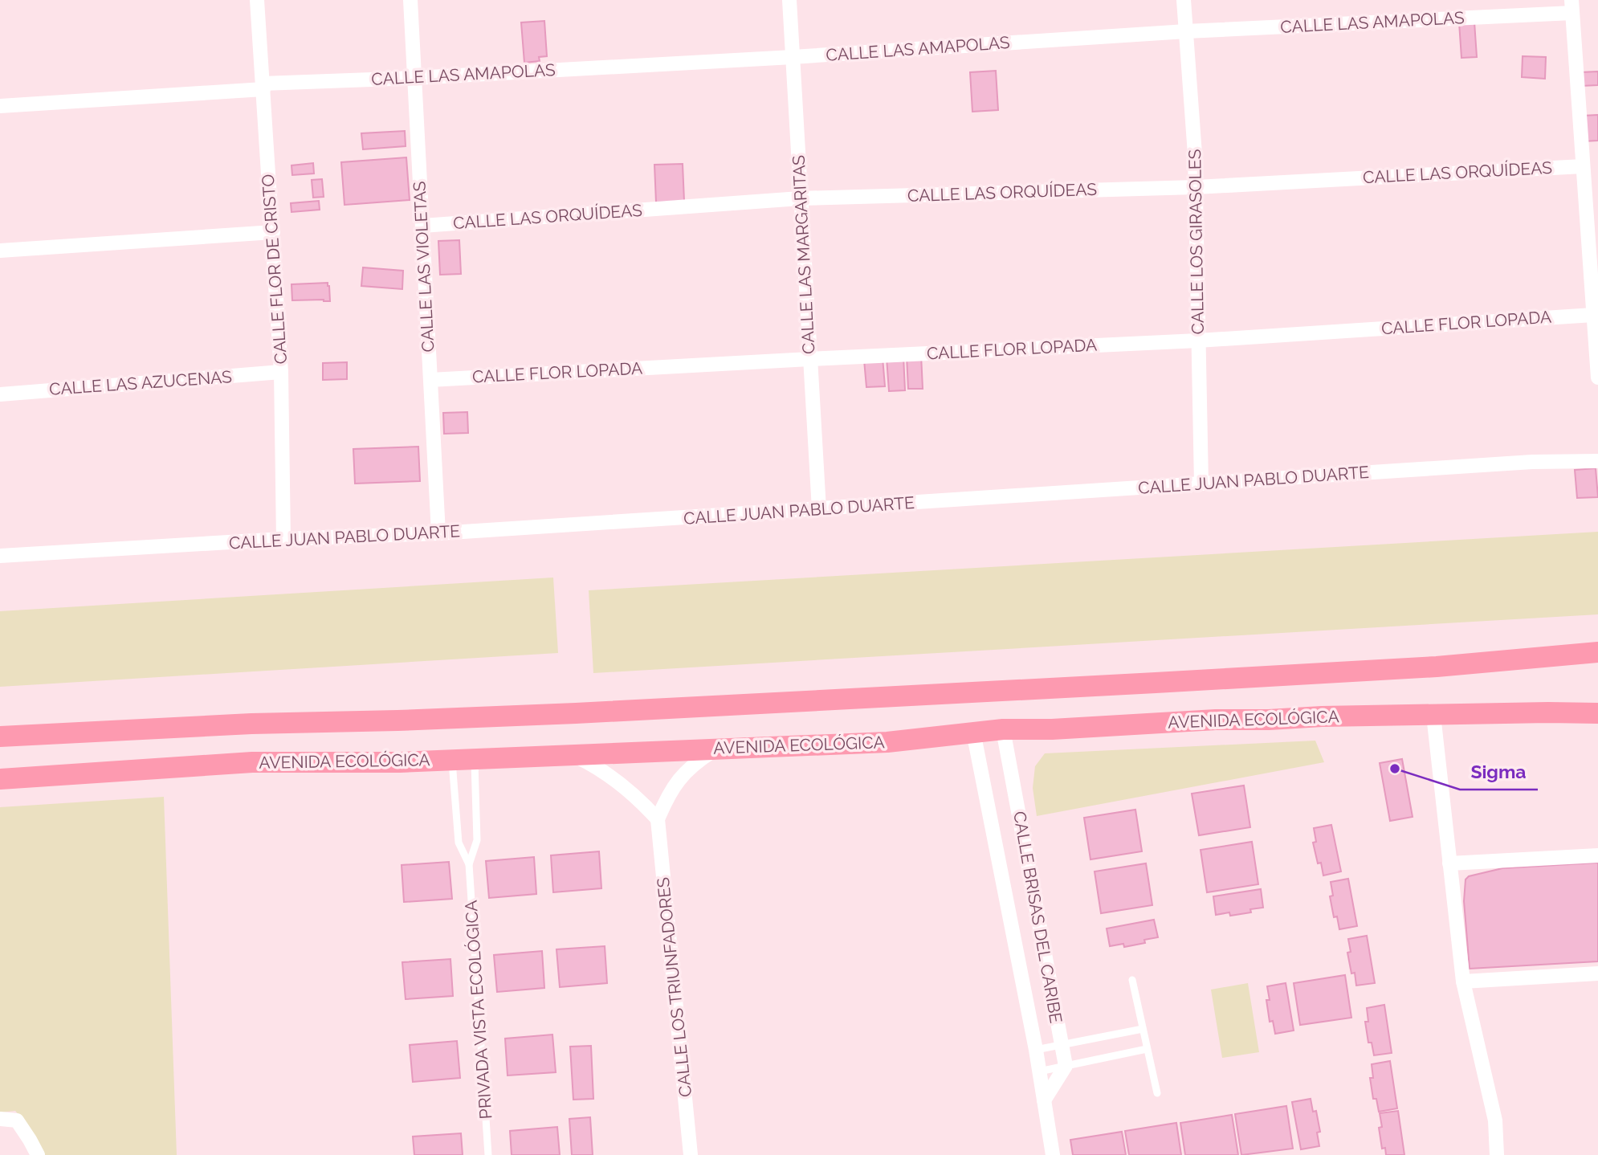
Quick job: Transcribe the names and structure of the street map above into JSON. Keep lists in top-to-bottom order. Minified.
{"streets":{"main road":["AVENIDA ECOLÓGICA"],"street":["CALLE LAS AMAPOLAS","CALLE LAS ORQUÍDEAS","CALLE LOS GIRASOLES","CALLE LAS MARGARITAS","CALLE LAS VIOLETAS","CALLE FLOR DE CRISTO","CALLE FLOR LOPADA","CALLE LAS AZUCENAS","CALLE JUAN PABLO DUARTE","CALLE BRISAS DEL CARIBE","CALLE LOS TRIUNFADORES"],"lane":["PRIVADA VISTA ECOLÓGICA"]},"crossings":[["CALLE LAS AMAPOLAS","CALLE LOS GIRASOLES"],["CALLE LAS AMAPOLAS","CALLE LAS MARGARITAS"],["CALLE LAS AMAPOLAS","CALLE LAS VIOLETAS"],["CALLE LAS AMAPOLAS","CALLE FLOR DE CRISTO"],["CALLE LAS ORQUÍDEAS","CALLE LOS GIRASOLES"],["CALLE LAS ORQUÍDEAS","CALLE LAS MARGARITAS"],["CALLE LAS ORQUÍDEAS","CALLE LAS VIOLETAS"],["CALLE LOS GIRASOLES","CALLE FLOR LOPADA"],["CALLE LOS GIRASOLES","CALLE JUAN PABLO DUARTE"],["CALLE LAS MARGARITAS","CALLE FLOR LOPADA"],["CALLE LAS MARGARITAS","CALLE JUAN PABLO DUARTE"],["CALLE LAS VIOLETAS","CALLE FLOR LOPADA"],["CALLE LAS VIOLETAS","CALLE JUAN PABLO DUARTE"],["CALLE FLOR DE CRISTO","CALLE LAS AZUCENAS"],["CALLE FLOR DE CRISTO","CALLE JUAN PABLO DUARTE"],["AVENIDA ECOLÓGICA","CALLE BRISAS DEL CARIBE"],["AVENIDA ECOLÓGICA","PRIVADA VISTA ECOLÓGICA"]],"places":["Sigma"]}
